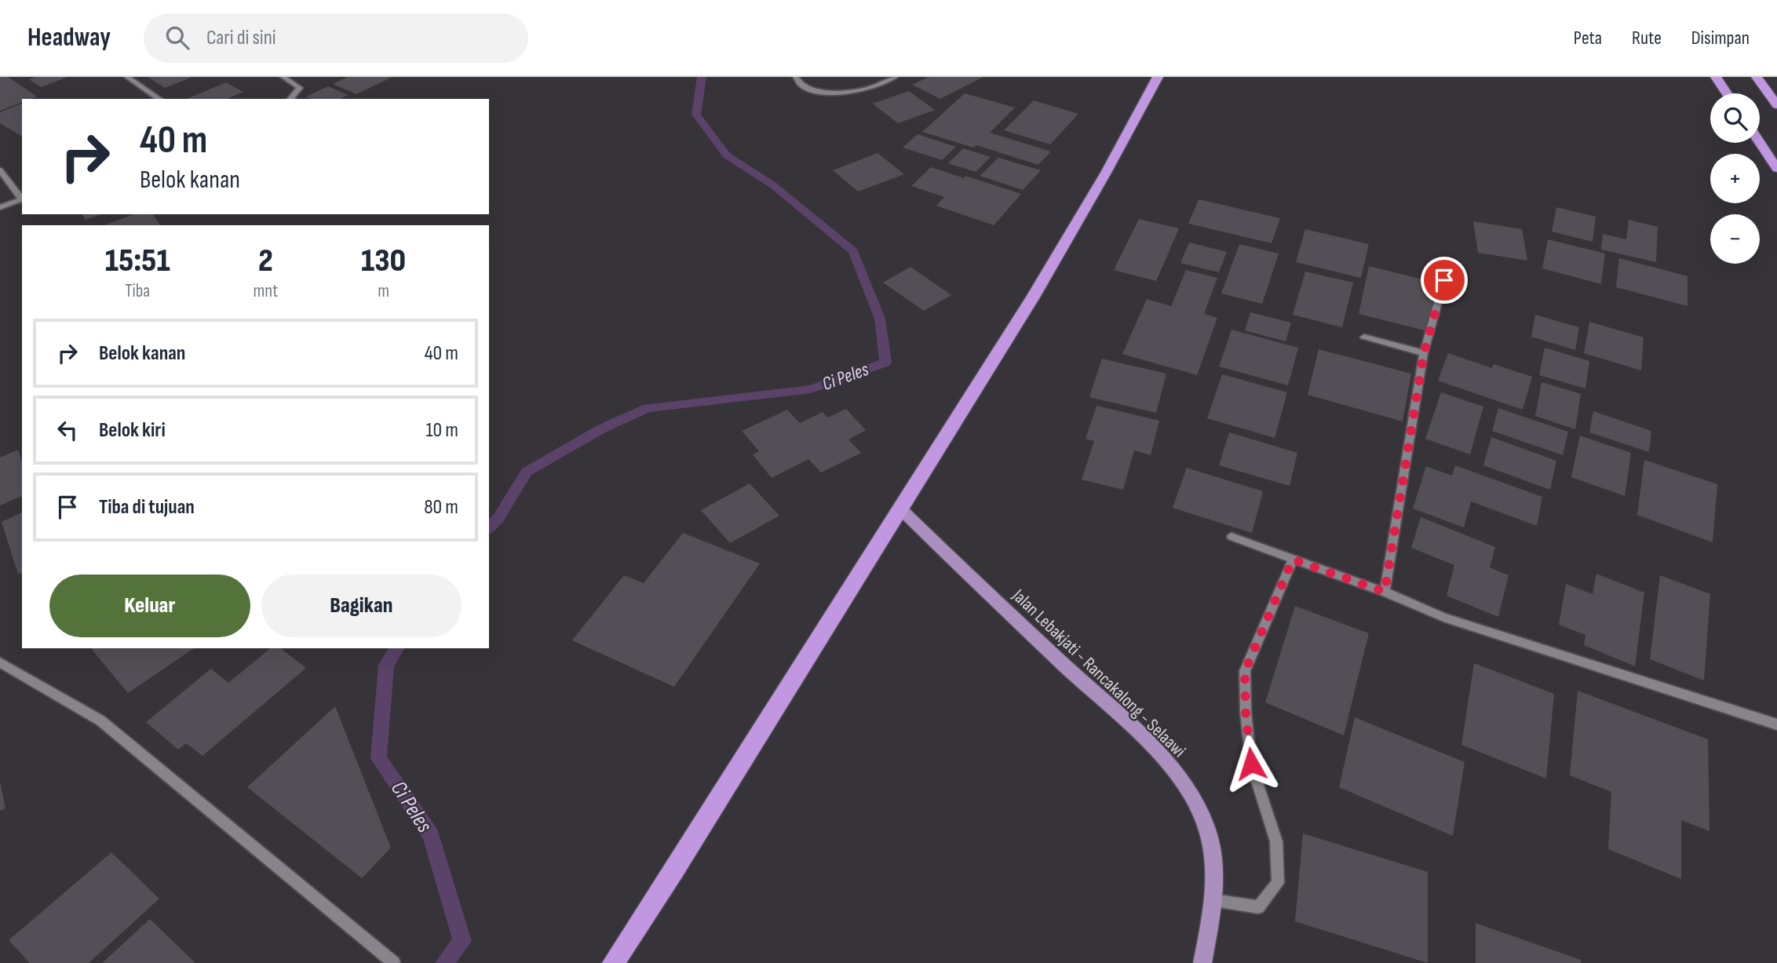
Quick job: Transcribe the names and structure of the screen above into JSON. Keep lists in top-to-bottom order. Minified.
{"streets":{"main road":["Jalan Lebakjati - Rancakalong - Selaawi"]},"water":["Ci Peles"],"page":{"header":"Headway","search":"Cari di sini","nav":["Peta","Rute","Disimpan"],"map_buttons":["+","−"],"turn":["40 m","Belok kanan"],"eta":["15:51","Tiba","2","mnt","130","m"],"list":[{"name":"Belok kanan","value":"40 m"},{"name":"Belok kiri","value":"10 m"},{"name":"Tiba di tujuan","value":"80 m"}],"buttons":["Keluar","Bagikan"]}}
